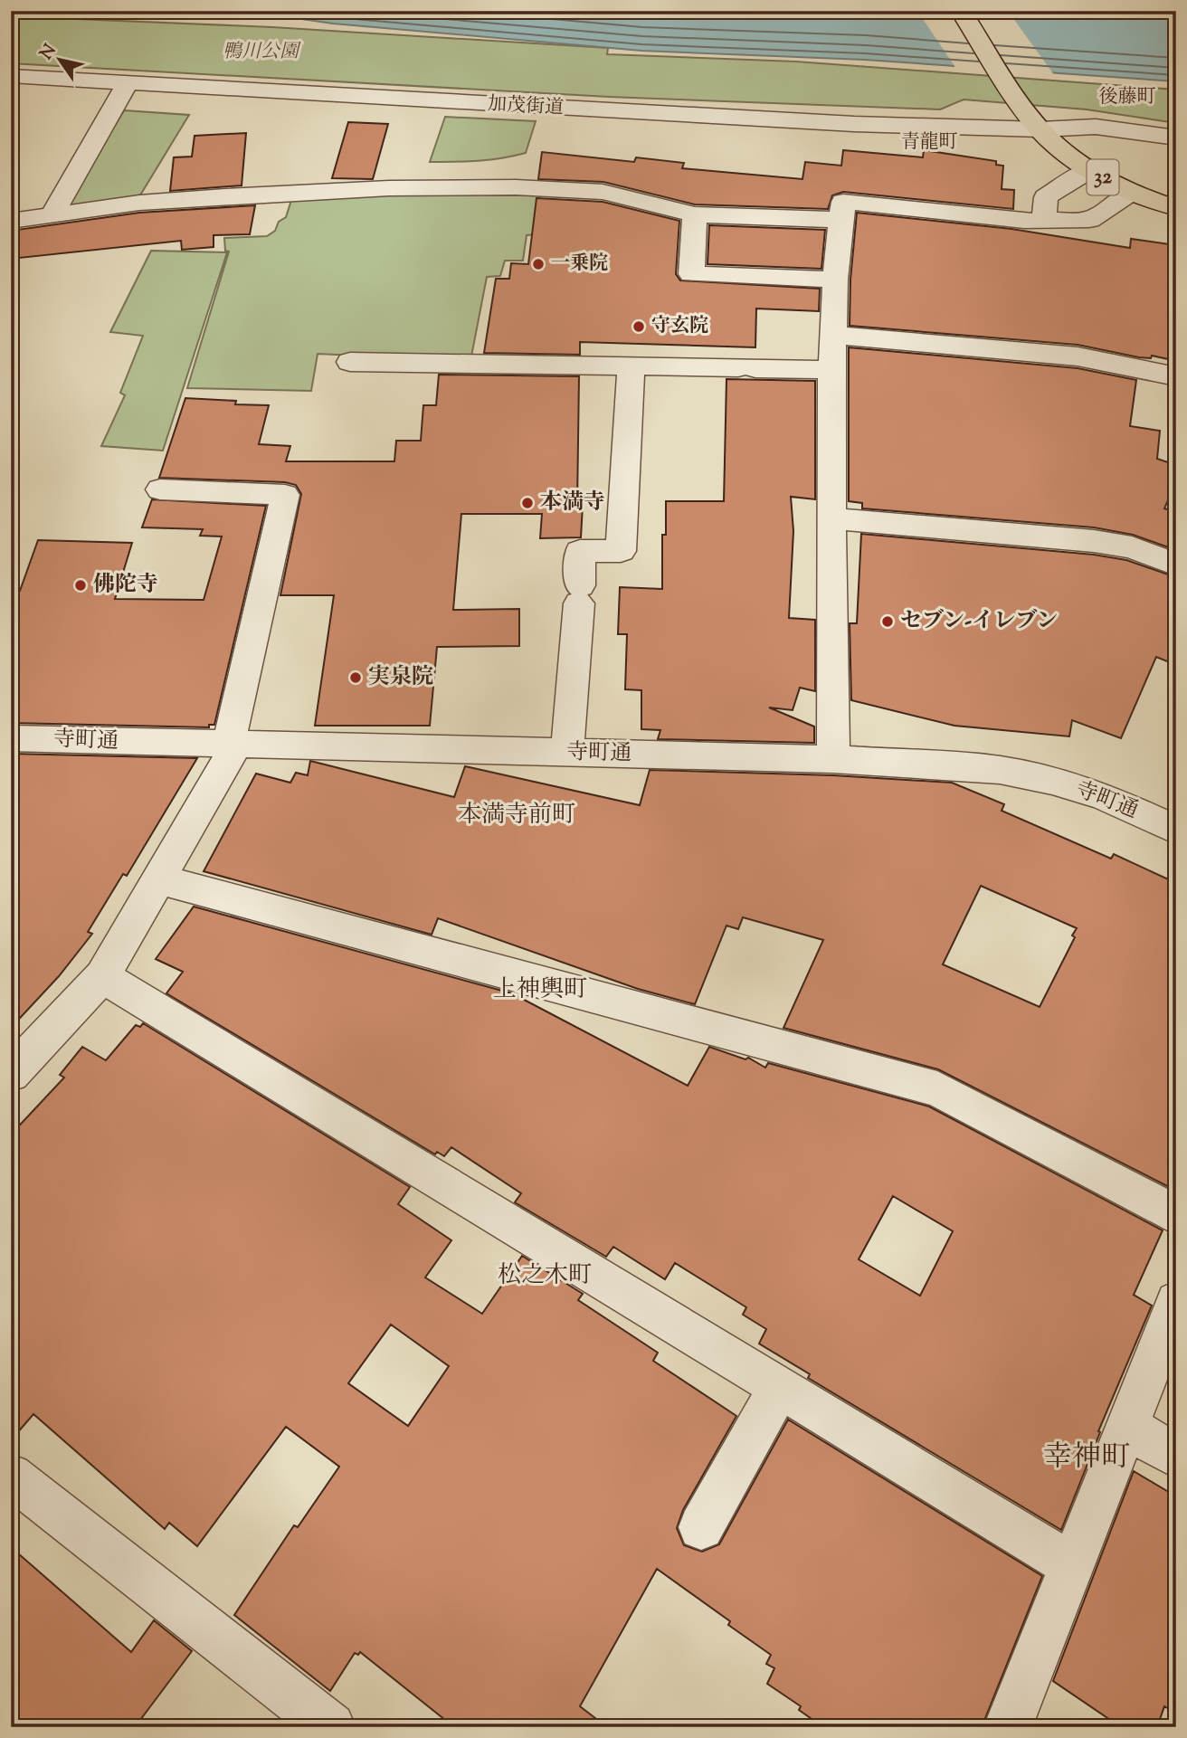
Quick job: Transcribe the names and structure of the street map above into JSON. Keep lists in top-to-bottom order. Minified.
{"streets":{"main road":["32"],"street":["加茂街道","寺町通"]},"crossings":[["加茂街道","32"]],"districts":["後藤町","青龍町","本満寺前町","上神輿町","松之木町","幸神町"],"parks":["鴨川公園"],"places":["一乗院","守玄院","本満寺","佛陀寺","セブン-イレブン","実泉院"],"north":"top left"}
